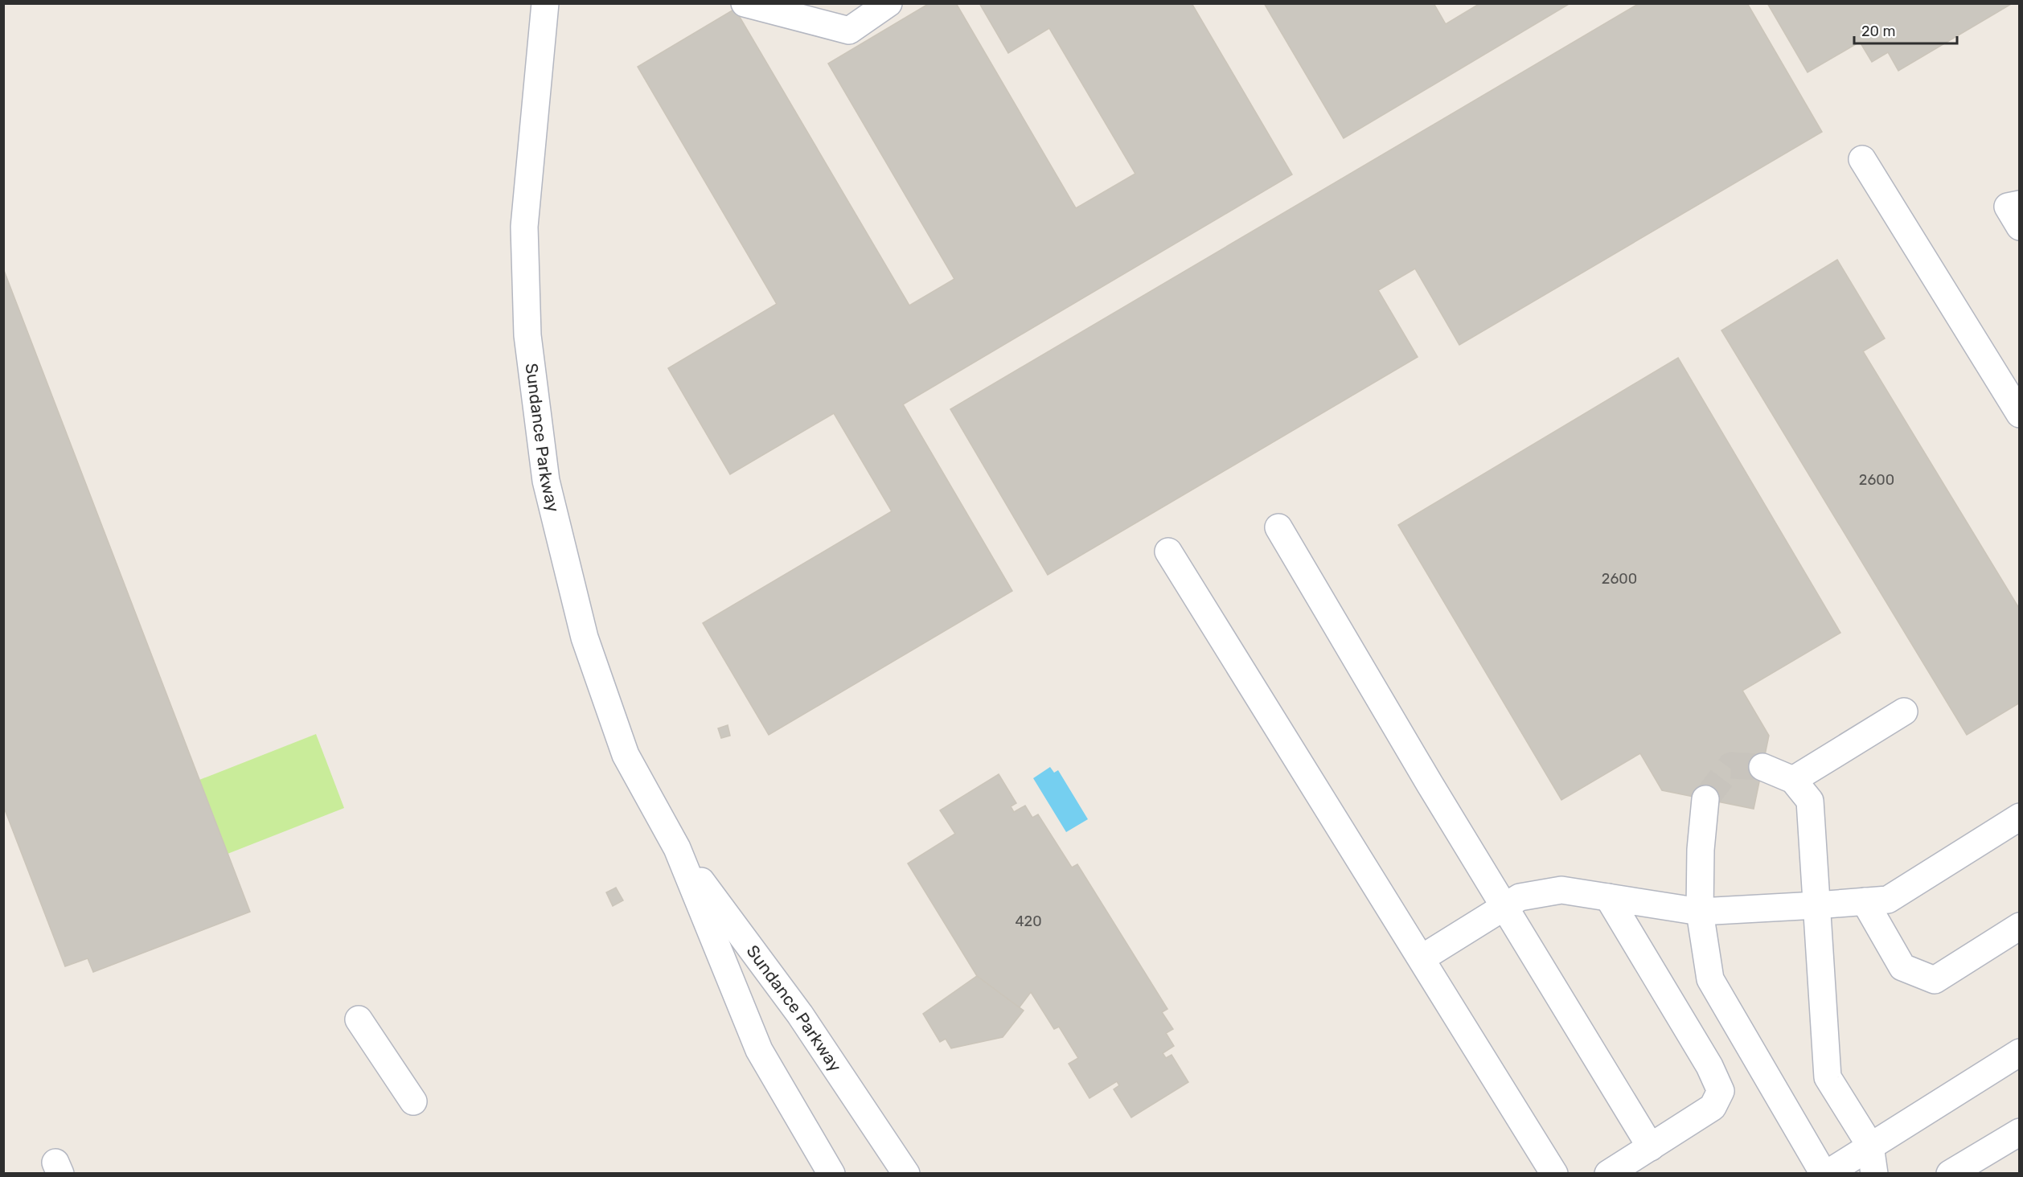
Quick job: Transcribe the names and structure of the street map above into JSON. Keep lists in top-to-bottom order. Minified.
{"streets":{"street":["Sundance Parkway"]},"house_numbers":["2600","2600","420"],"scale_bar":"20 m"}
